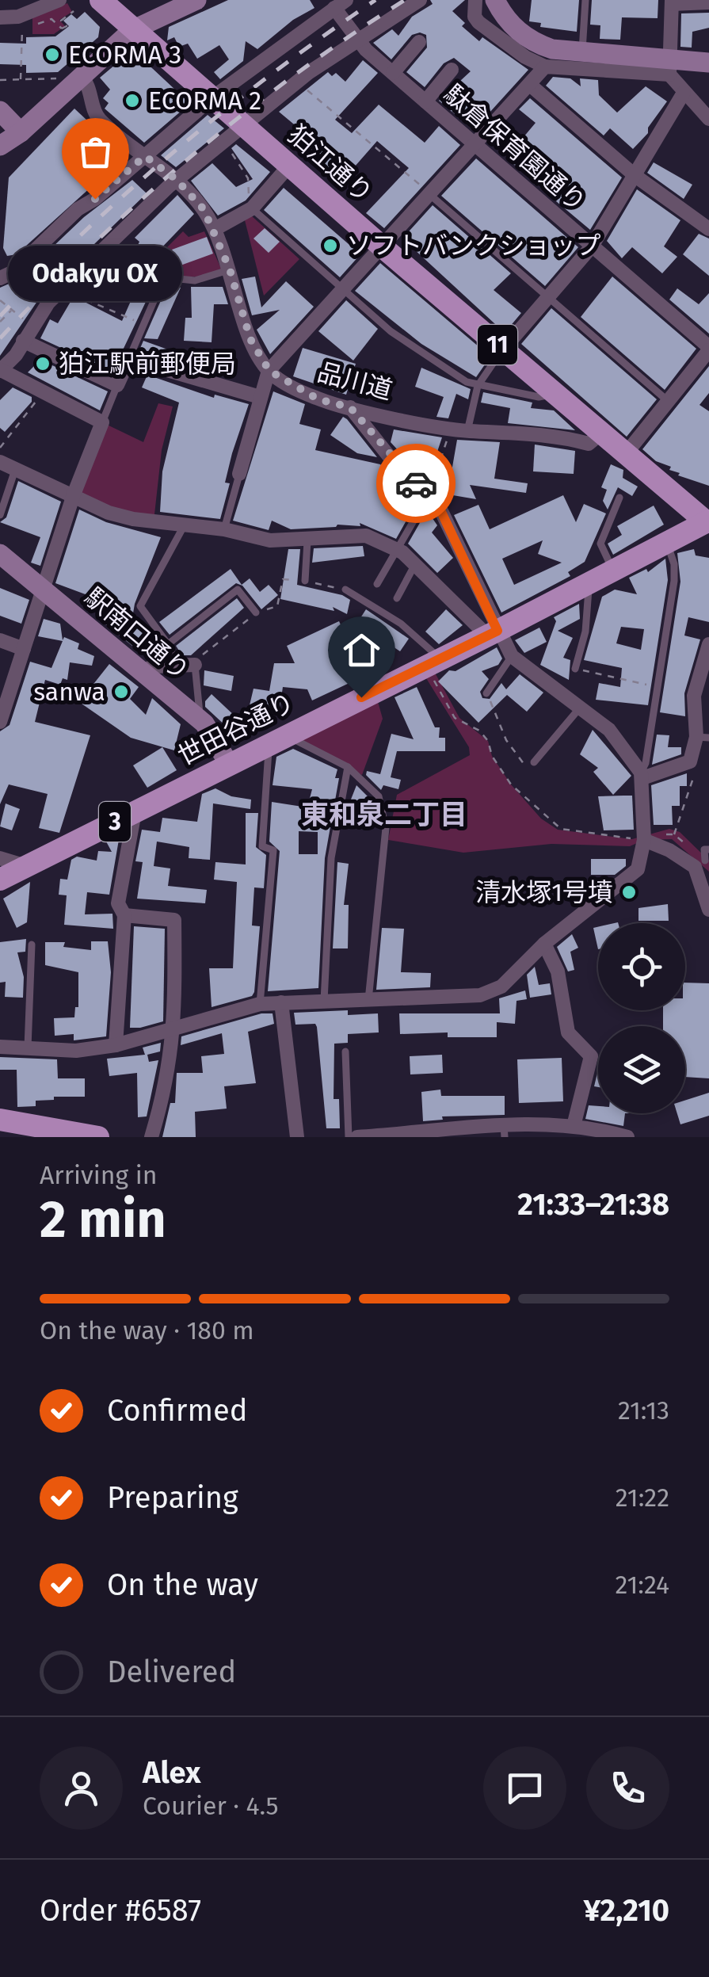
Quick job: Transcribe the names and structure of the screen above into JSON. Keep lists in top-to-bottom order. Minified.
{"streets":{"main road":["狛江通り","11","世田谷通り","3"],"street":["駄倉保育園通り","品川道","駅南口通り"]},"crossings":[["狛江通り","品川道"],["狛江通り","世田谷通り"],["駅南口通り","世田谷通り"]],"districts":["東和泉二丁目"],"places":["ECORMA 3","ECORMA 2","Odakyu OX","ソフトバンクショップ","狛江駅前郵便局","sanwa","清水塚1号墳"],"page":{"bubble":"Odakyu OX","heading":["2 min","Arriving in","21:33–21:38"],"panel":["Alex","Courier · 4.5","Order #6587","¥2,210"],"bar":"On the way · 180 m","list":[["Confirmed","21:13"],["Preparing","21:22"],["On the way","21:24"],"Delivered"]}}
